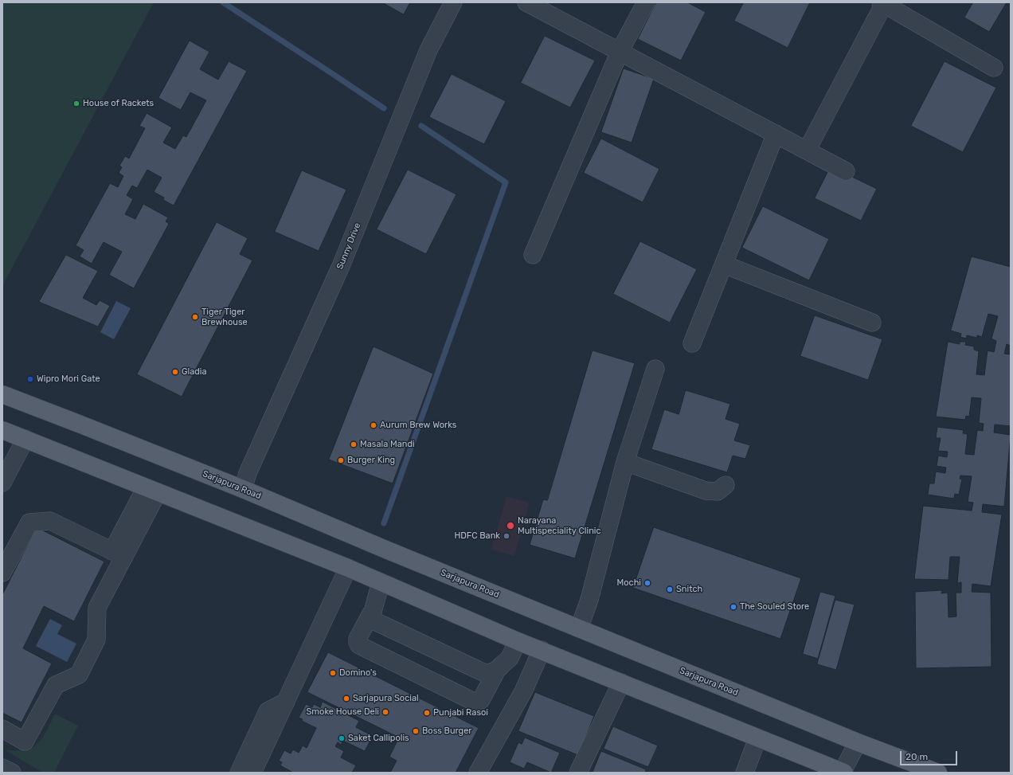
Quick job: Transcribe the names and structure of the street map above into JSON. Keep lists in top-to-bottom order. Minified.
{"streets":{"main road":["Sarjapura Road"],"street":["Sunny Drive"]},"crossings":[["Sunny Drive","Sarjapura Road"]],"places":["House of Rackets","Tiger Tiger Brewhouse","Gladia","Wipro Mori Gate","Aurum Brew Works","Masala Mandi","Burger King","Narayana Multispeciality Clinic","HDFC Bank","Mochi","Snitch","The Souled Store","Domino's","Sarjapura Social","Smoke House Deli","Punjabi Rasoi","Boss Burger","Saket Callipolis"],"scale_bar":"20 m"}
